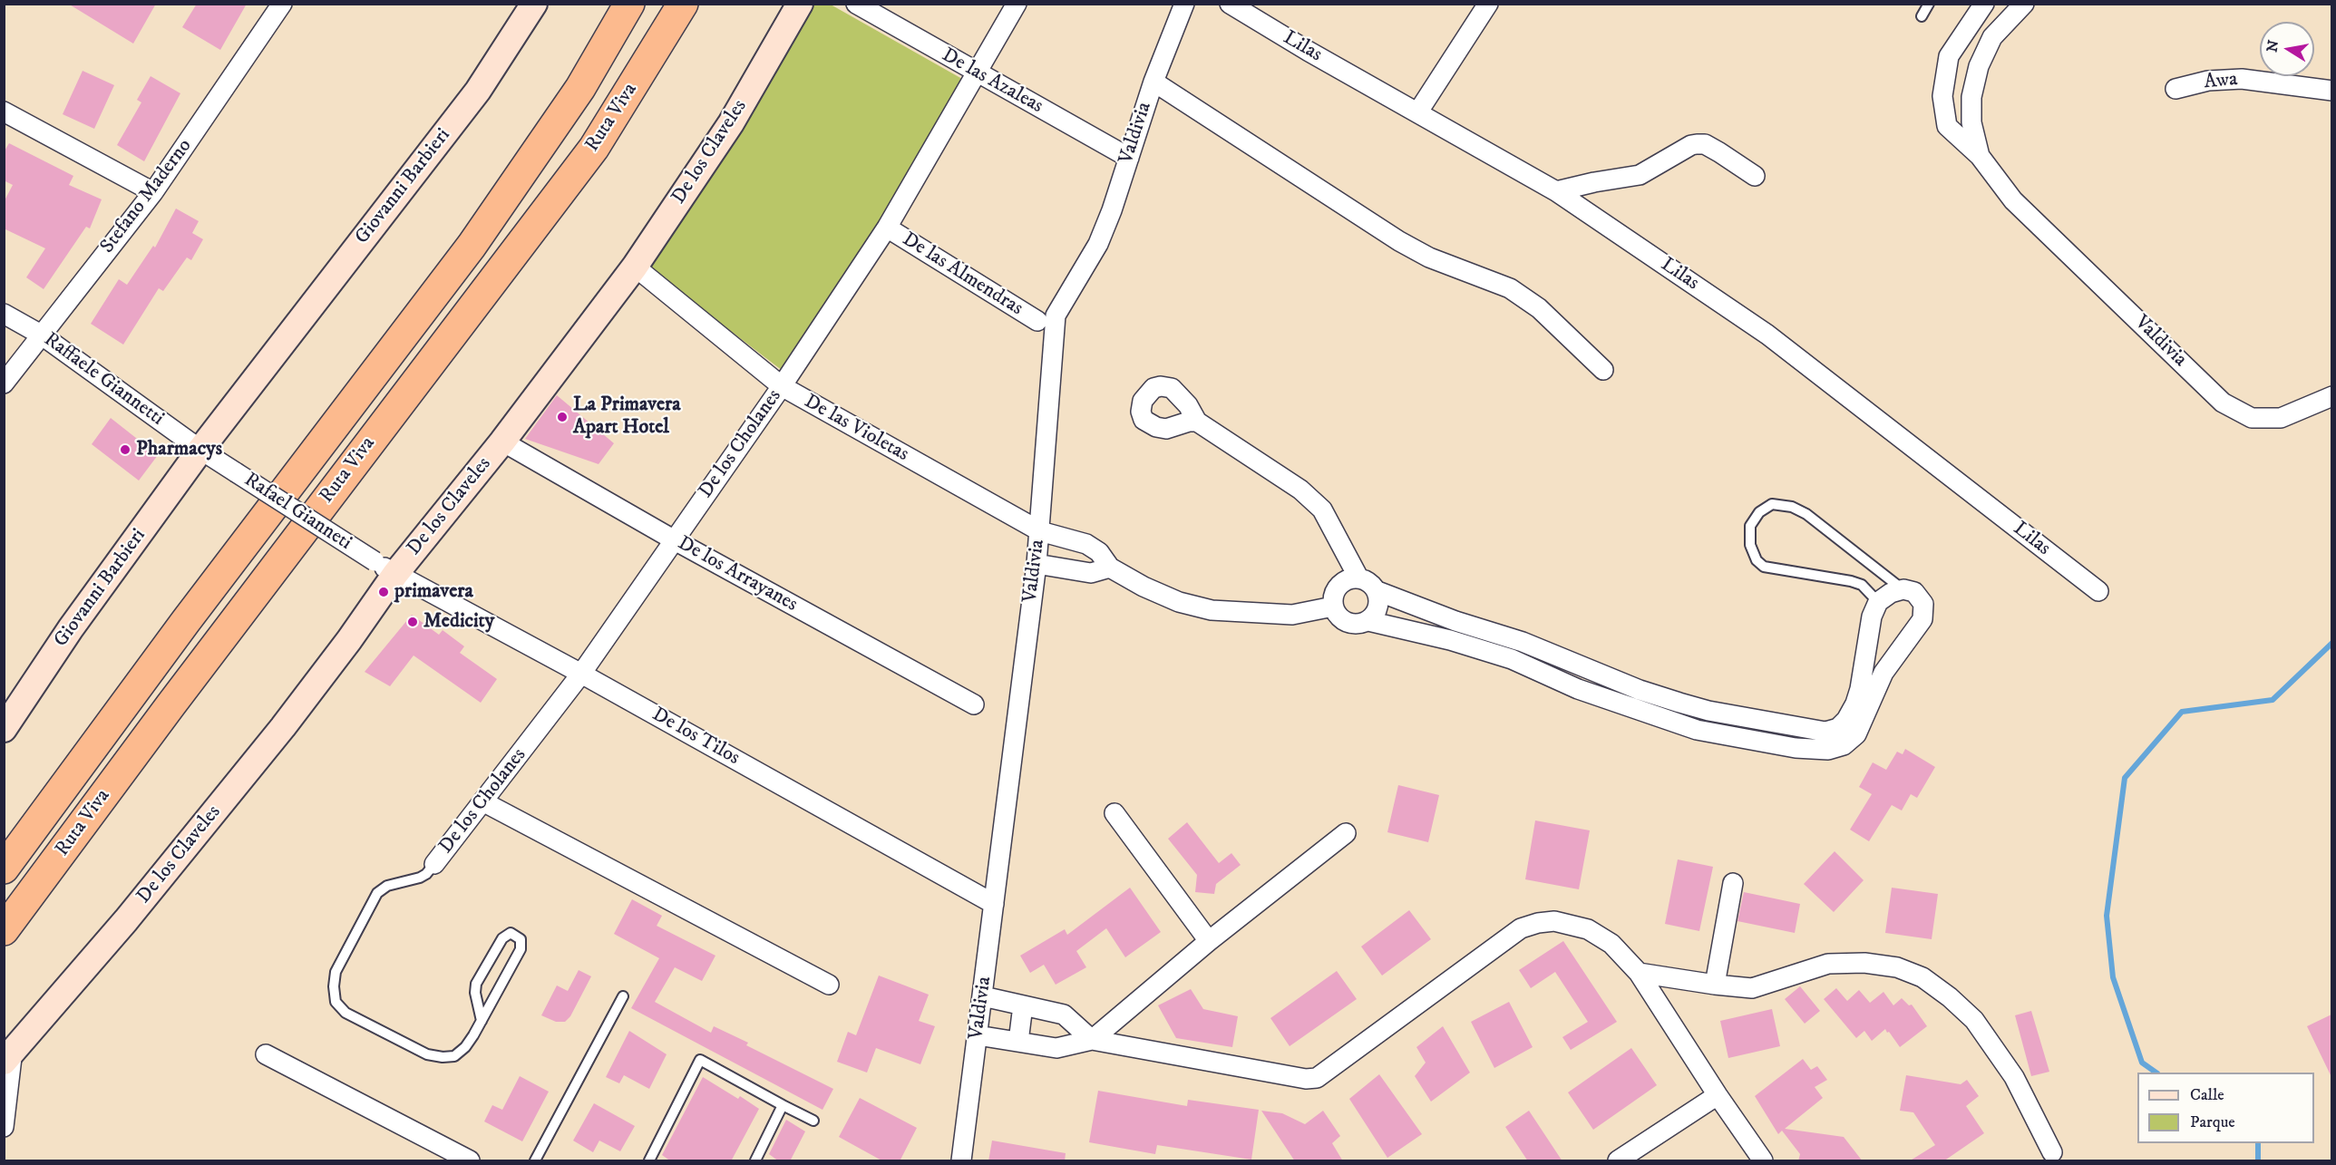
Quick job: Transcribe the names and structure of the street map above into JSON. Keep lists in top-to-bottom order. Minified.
{"streets":{"highway":["Ruta Viva"],"main road":["De los Claveles","Giovanni Barbieri"],"street":["Lilas","De las Azaleas","Awa","Valdivia","Stefano Maderno","De las Almendras","Raffaele Giannetti","De las Violetas","De los Cholanes","Rafael Gianneti","De los Arrayanes","De los Tilos"]},"crossings":[["De las Azaleas","Valdivia"],["De las Azaleas","De los Cholanes"],["Valdivia","De las Violetas"],["Valdivia","De los Tilos"],["De los Claveles","De las Violetas"],["De los Claveles","Rafael Gianneti"],["De los Claveles","De los Arrayanes"],["De los Claveles","De los Tilos"],["Giovanni Barbieri","Raffaele Giannetti"],["Giovanni Barbieri","Rafael Gianneti"],["Stefano Maderno","Raffaele Giannetti"],["De las Almendras","De los Cholanes"],["Raffaele Giannetti","Rafael Gianneti"],["De las Violetas","De los Cholanes"],["De los Cholanes","De los Arrayanes"],["De los Cholanes","De los Tilos"],["Rafael Gianneti","De los Tilos"]],"places":["La Primavera Apart Hotel","Pharmacys","primavera","Medicity"],"legend":["Calle","Parque"],"north":"left"}
